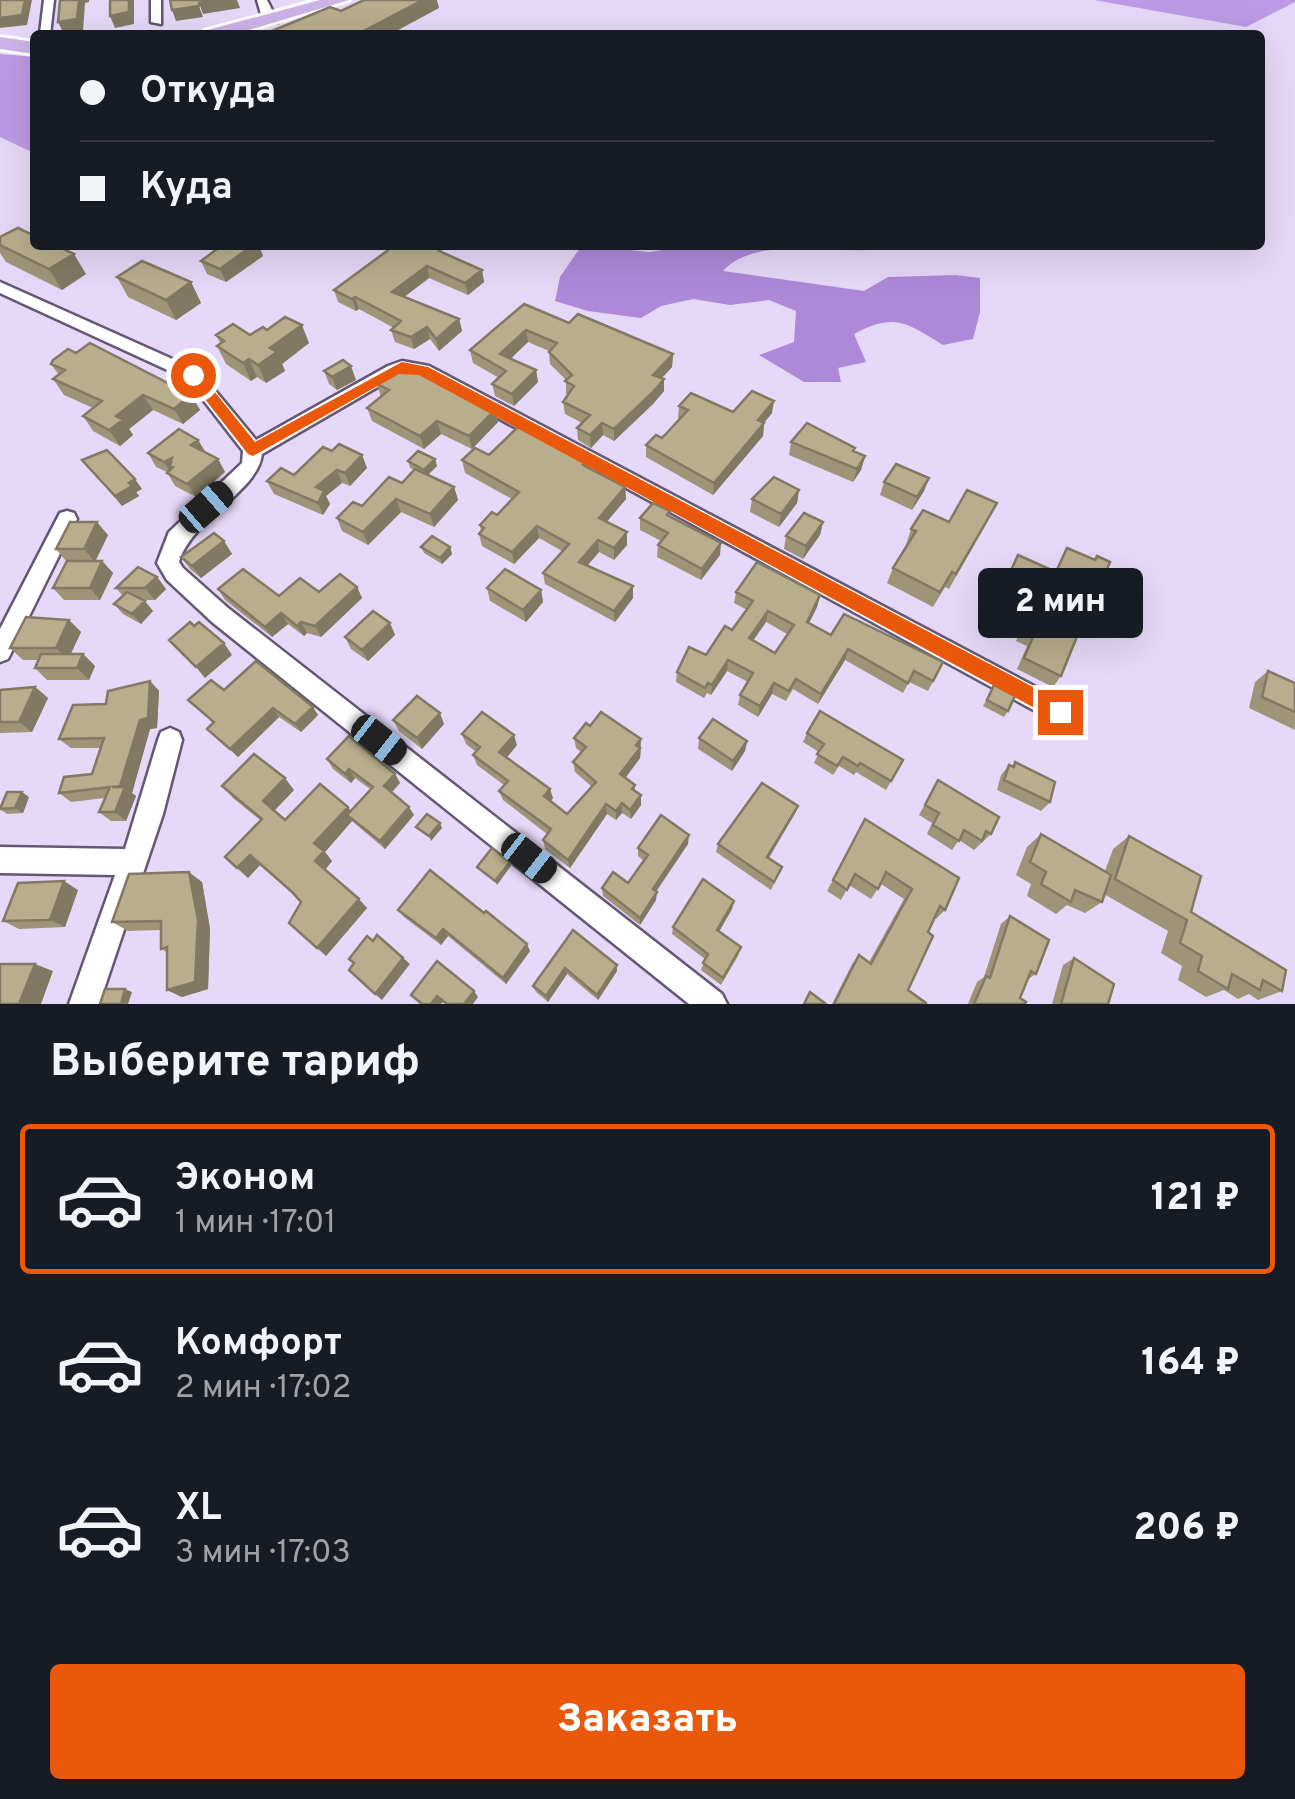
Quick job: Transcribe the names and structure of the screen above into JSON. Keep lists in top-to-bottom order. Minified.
{"page":{"banner":["Откуда","Куда"],"bubble":"2 мин","heading":"Выберите тариф","list":[{"name":"Эконом","note":"1 мин · 17:01","value":"121 ₽"},{"name":"Комфорт","note":"2 мин · 17:02","value":"164 ₽"},{"name":"XL","note":"3 мин · 17:03","value":"206 ₽"}],"buttons":"Заказать"}}
